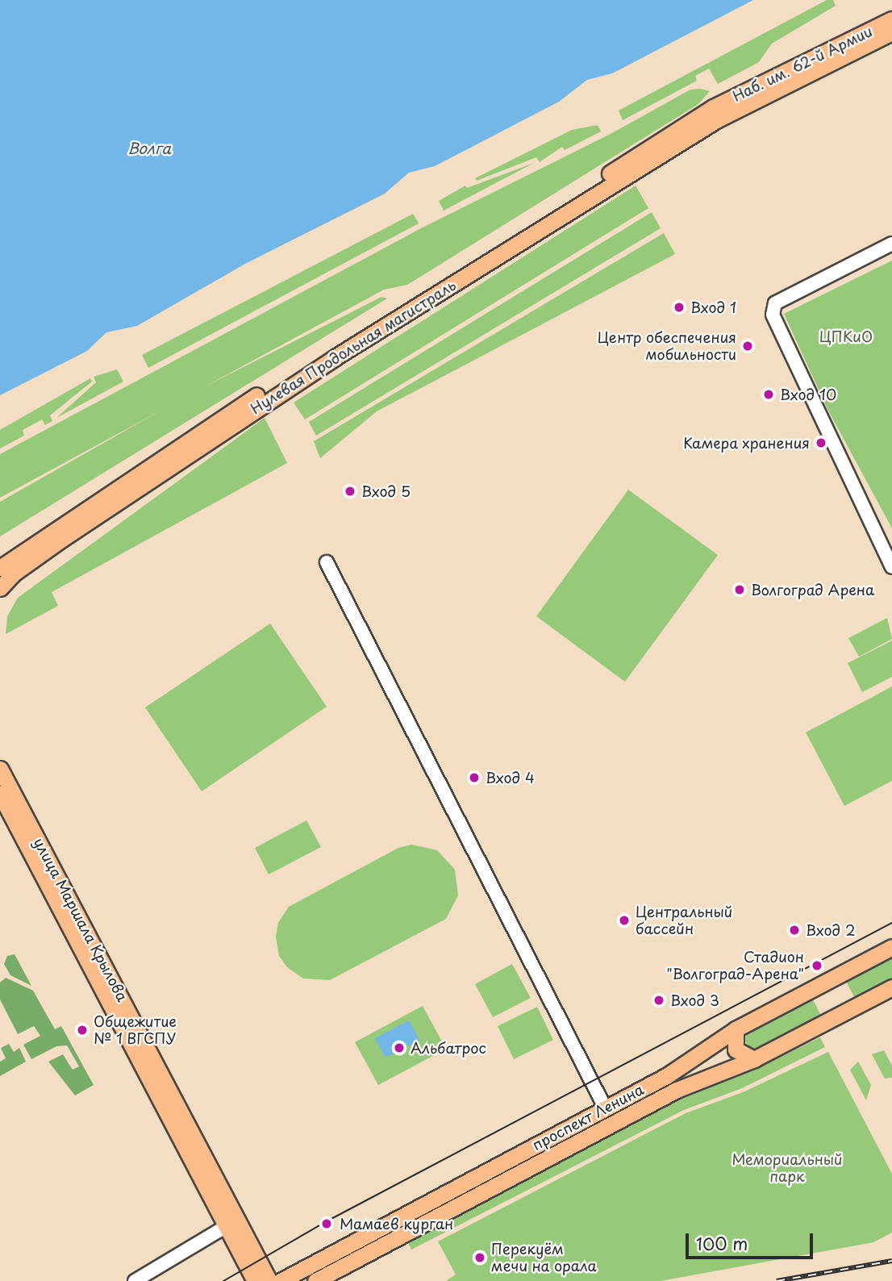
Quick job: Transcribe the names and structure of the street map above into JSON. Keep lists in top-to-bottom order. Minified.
{"streets":{"main road":["Наб. им. 62-й Армии","Нулевая Продольная магистраль","улица Маршала Крылова","проспект Ленина"]},"crossings":[["Наб. им. 62-й Армии","Нулевая Продольная магистраль"]],"water":["Волга"],"parks":["ЦПКиО","Мемориальный парк"],"places":["Вход 1","Центр обеспечения мобильности","Вход 10","Камера хранения","Вход 5","Волгоград Арена","Вход 4","Центральный бассейн","Вход 2","Стадион \"Волгоград-Арена\"","Вход 3","Общежитие № 1 ВГСПУ","Альбатрос","Мамаев курган","Перекуём мечи на орала"],"scale_bar":"100 m"}
